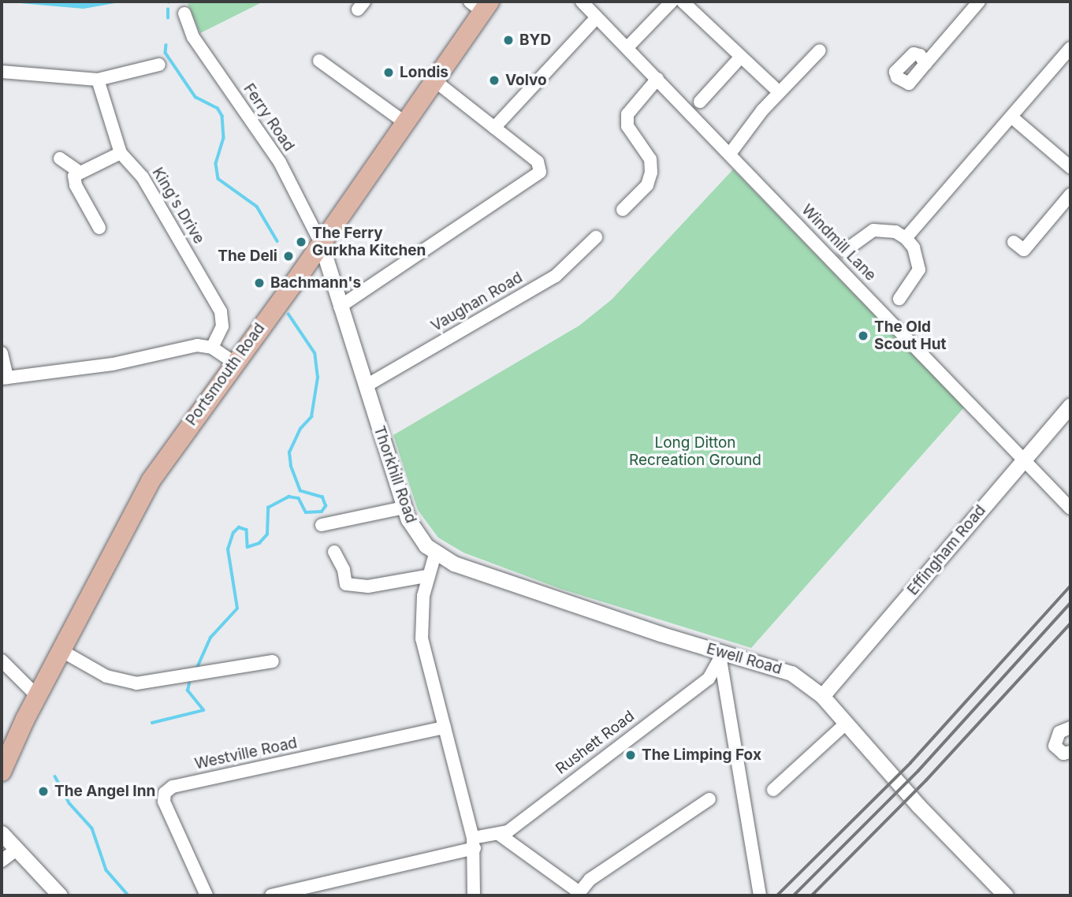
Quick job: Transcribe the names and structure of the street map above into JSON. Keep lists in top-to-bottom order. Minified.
{"streets":{"main road":["Portsmouth Road"],"street":["Ferry Road","King's Drive","Windmill Lane","Vaughan Road","Thorkhill Road","Effingham Road","Ewell Road","Rushett Road","Westville Road"]},"crossings":[["Ferry Road","Portsmouth Road"],["Ferry Road","Thorkhill Road"],["Windmill Lane","Effingham Road"],["Vaughan Road","Thorkhill Road"],["Portsmouth Road","Thorkhill Road"],["Thorkhill Road","Ewell Road"],["Effingham Road","Ewell Road"],["Ewell Road","Rushett Road"]],"parks":["Long Ditton Recreation Ground"],"places":["BYD","Londis","Volvo","The Ferry Gurkha Kitchen","The Deli","Bachmann's","The Old Scout Hut","The Limping Fox","The Angel Inn"]}
